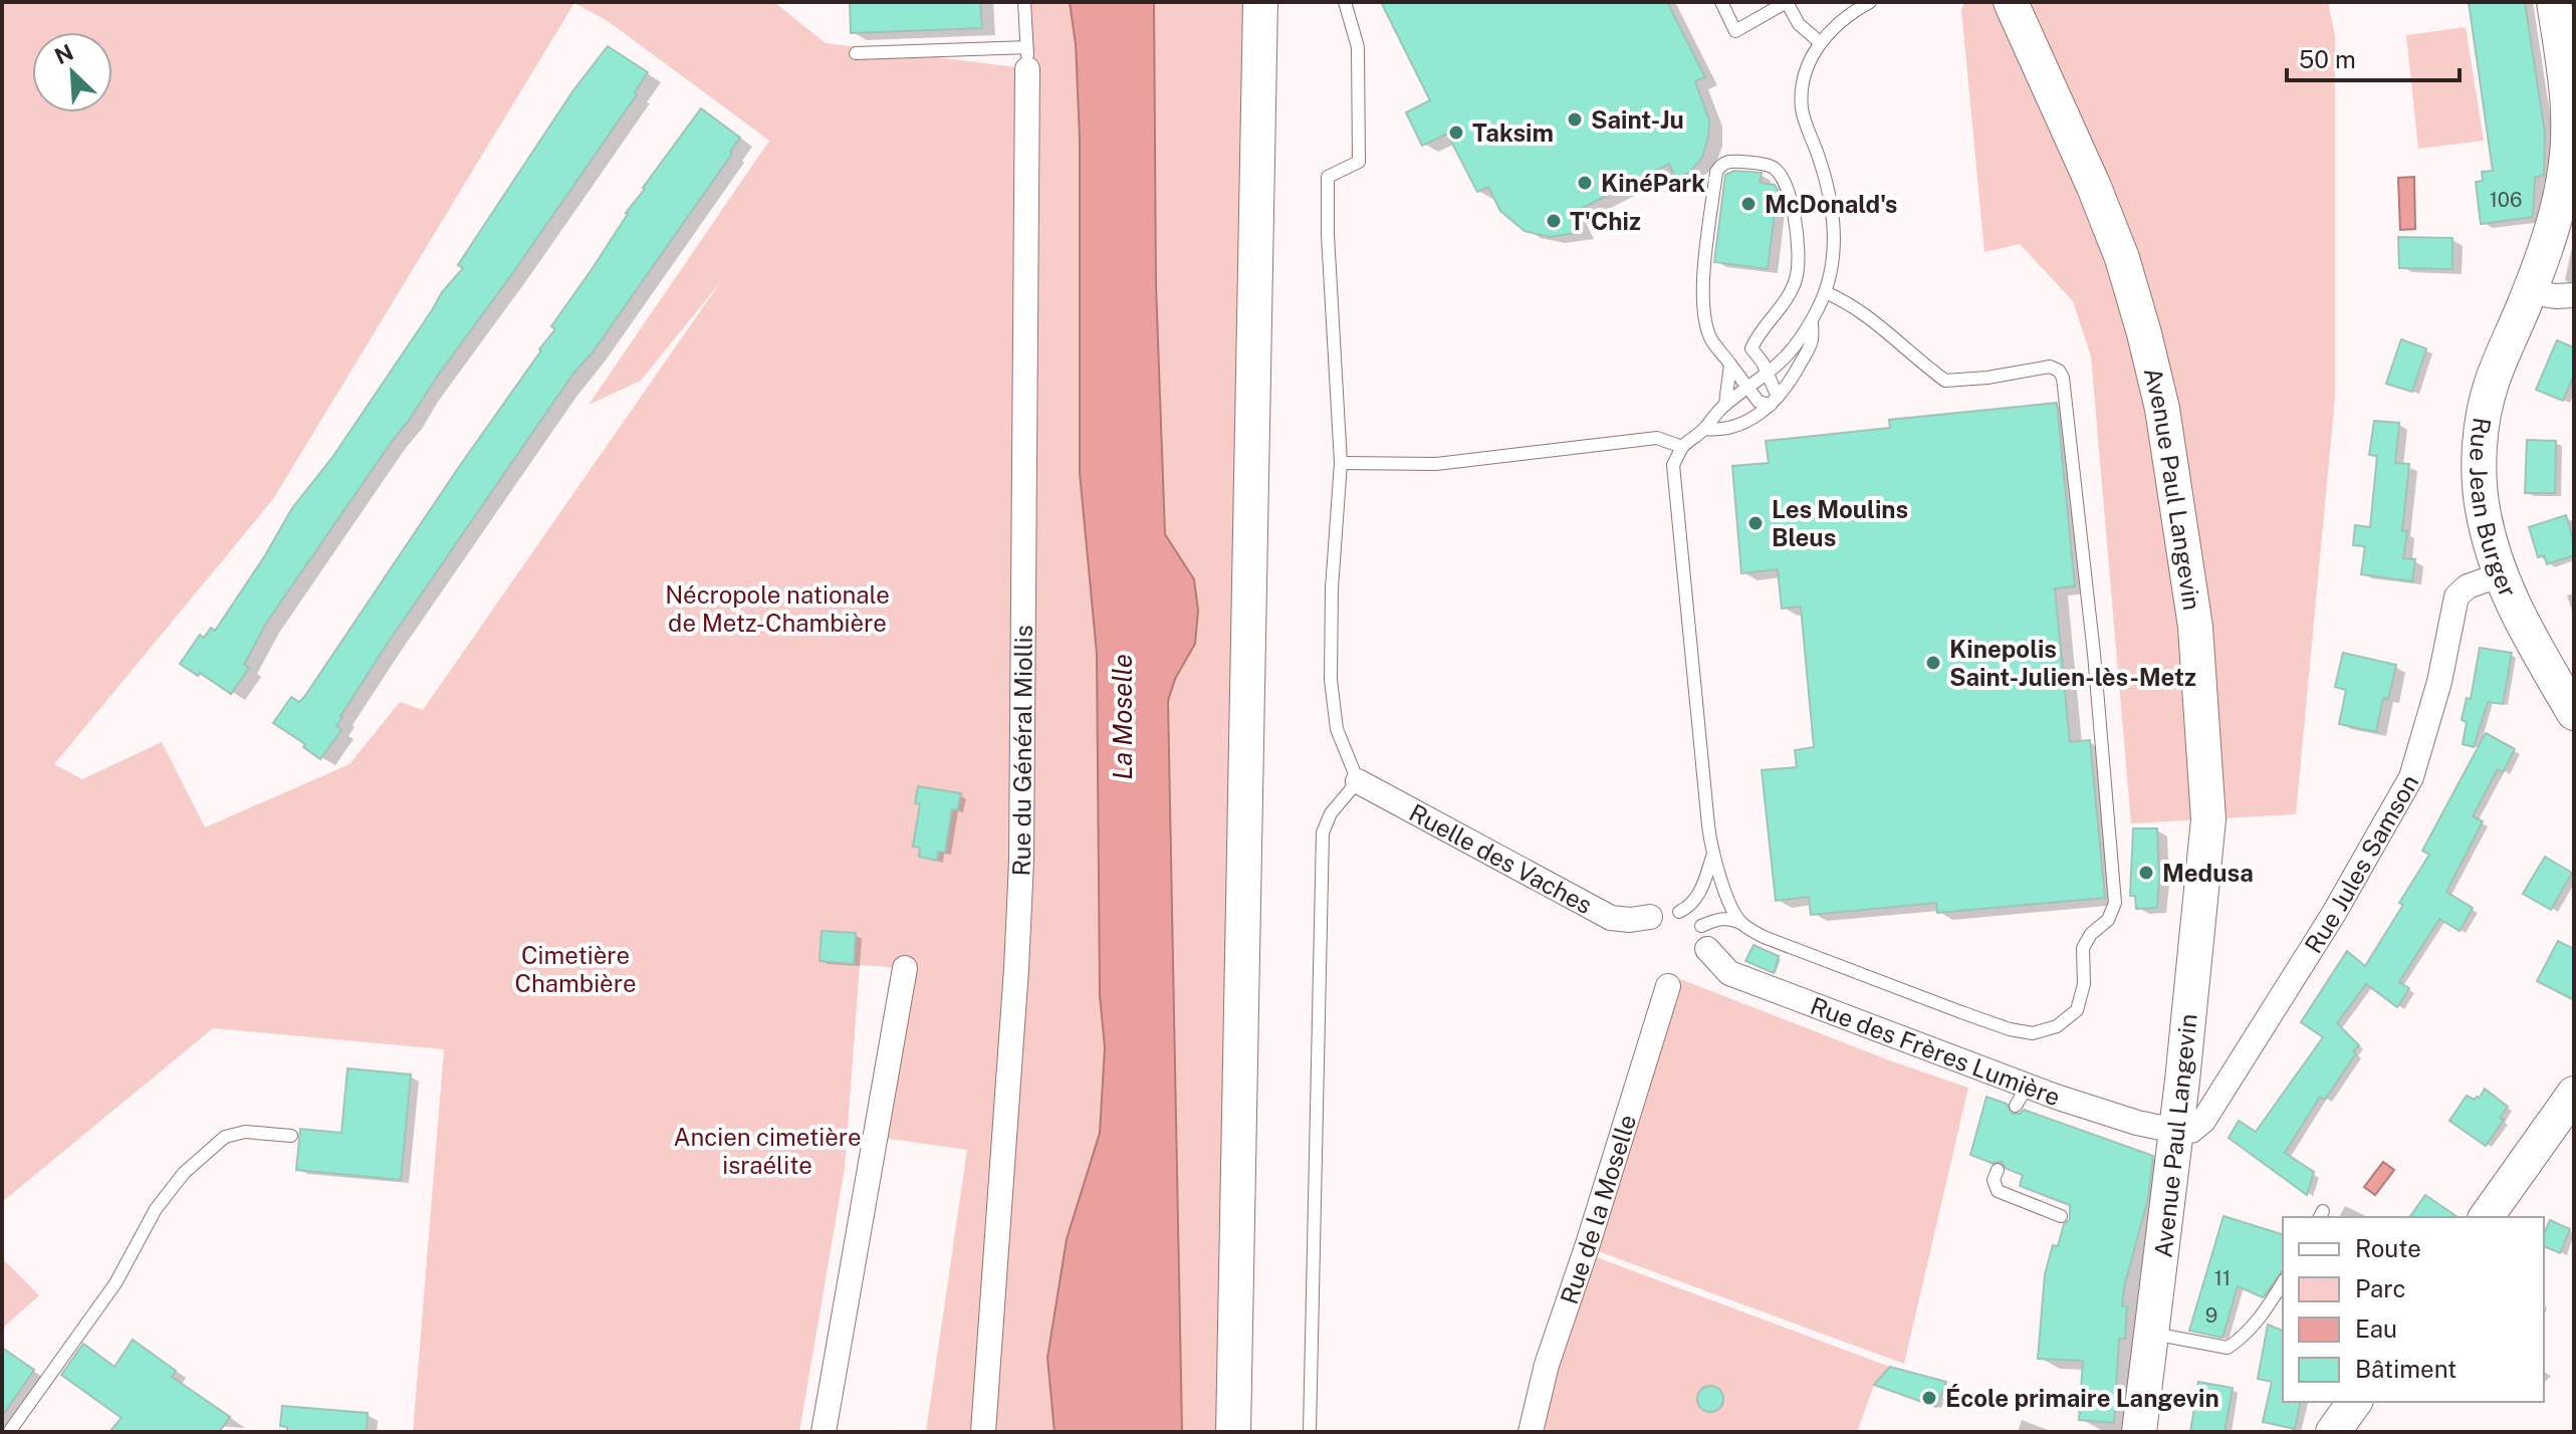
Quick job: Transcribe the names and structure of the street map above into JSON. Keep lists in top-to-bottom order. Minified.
{"streets":{"main road":["Avenue Paul Langevin","Rue Jean Burger"],"street":["Rue du Général Miollis","Ruelle des Vaches","Rue Jules Samson","Rue des Frères Lumière","Rue de la Moselle"]},"crossings":[["Avenue Paul Langevin","Rue Jules Samson"],["Avenue Paul Langevin","Rue des Frères Lumière"],["Rue Jean Burger","Rue Jules Samson"],["Rue Jules Samson","Rue des Frères Lumière"]],"water":["La Moselle"],"parks":["Nécropole nationale de Metz-Chambière","Cimetière Chambière","Ancien cimetière israélite"],"places":["Saint-Ju","Taksim","KinéPark","McDonald's","T'Chiz","Les Moulins Bleus","Kinepolis Saint-Julien-lès-Metz","Medusa","École primaire Langevin"],"house_numbers":["106","11","9"],"legend":["Route","Parc","Eau","Bâtiment"],"scale_bar":"50 m","north":"top left"}
